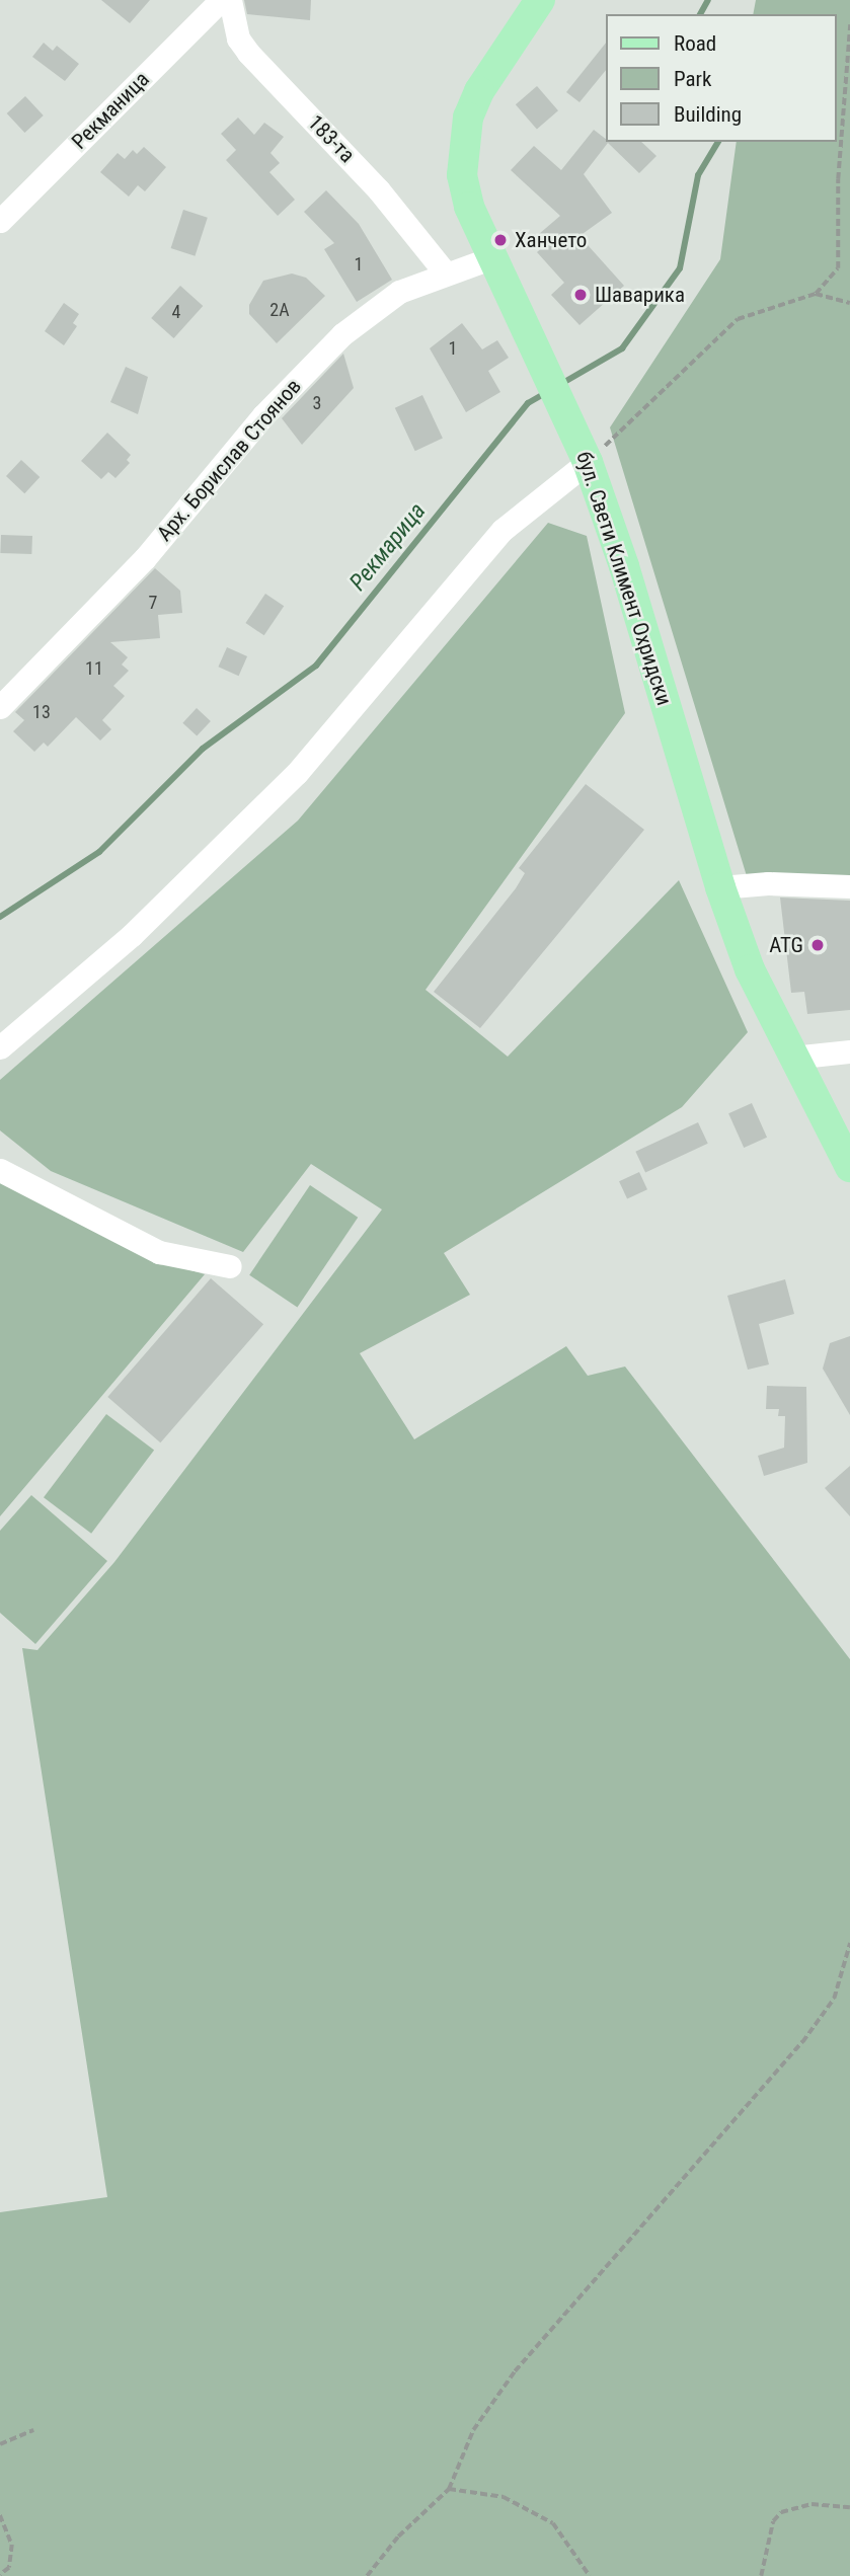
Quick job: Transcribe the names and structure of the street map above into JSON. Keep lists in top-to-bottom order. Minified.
{"streets":{"main road":["бул. Свети Климент Охридски"],"street":["Рекманица","183-та","Арх. Борислав Стоянов"]},"crossings":[["183-та","Арх. Борислав Стоянов"],["Арх. Борислав Стоянов","бул. Свети Климент Охридски"]],"water":["Рекмарица"],"places":["Ханчето","Шаварика","ATG"],"house_numbers":["1","2А","4","1","3","7","11","13"],"legend":["Road","Park","Building"]}
